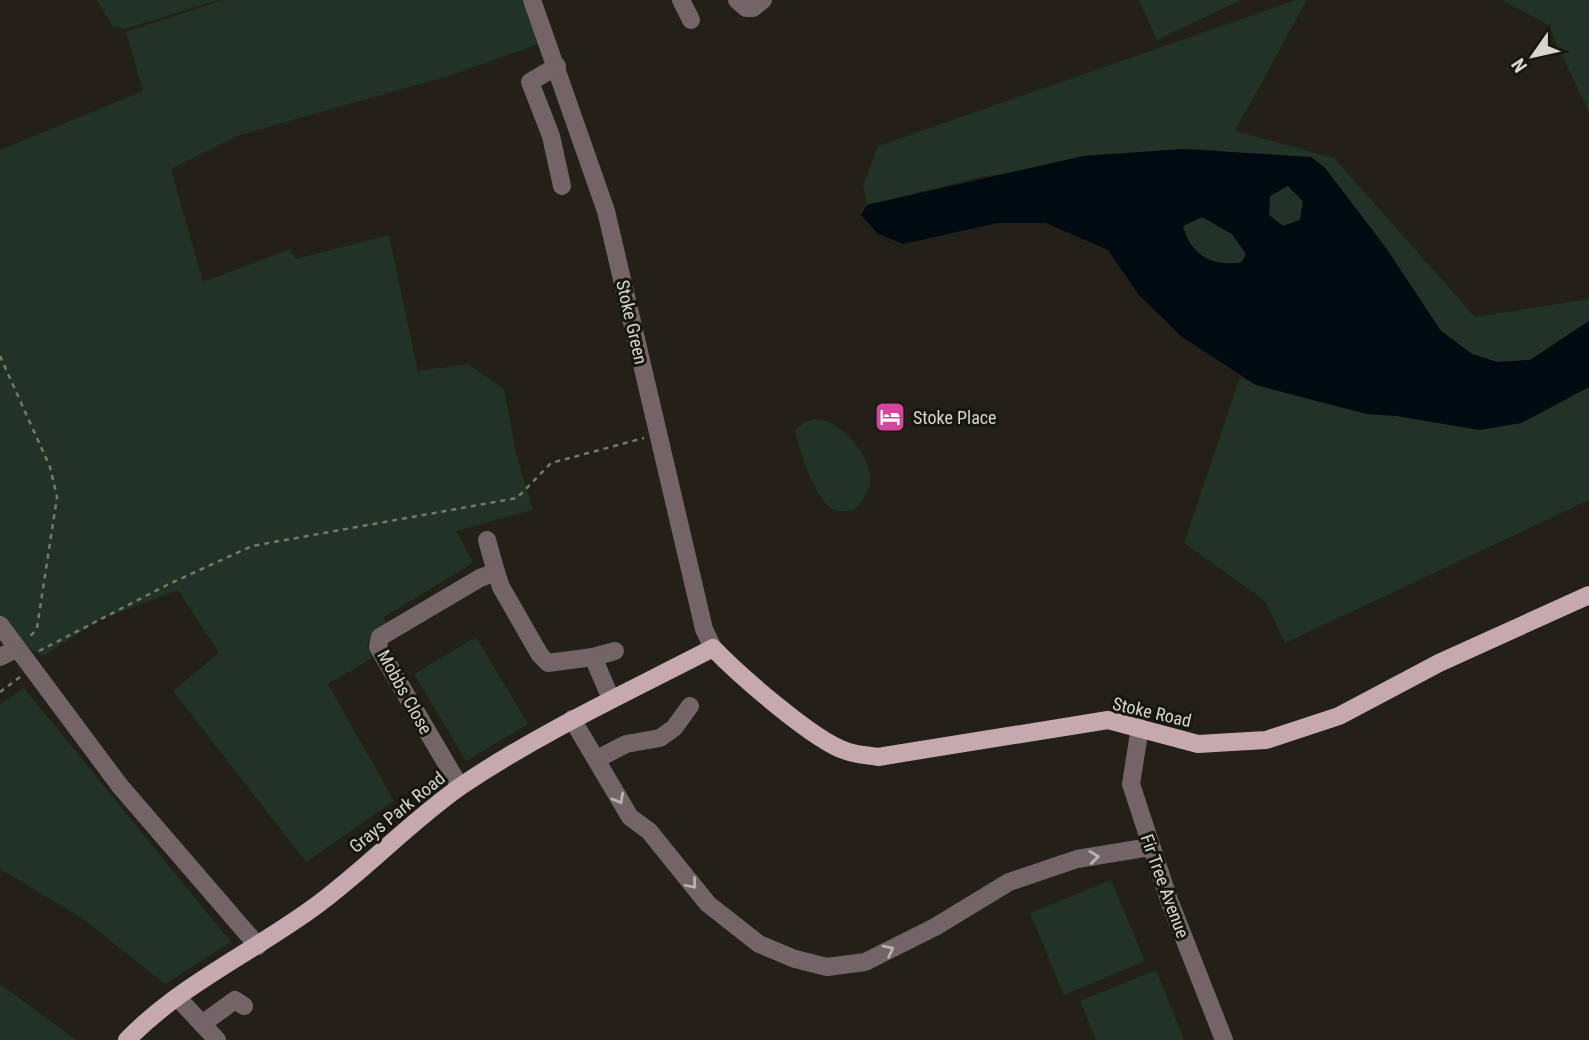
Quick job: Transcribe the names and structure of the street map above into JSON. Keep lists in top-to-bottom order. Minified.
{"streets":{"main road":["Stoke Road","Grays Park Road"],"street":["Stoke Green","Mobbs Close","Fir Tree Avenue"]},"crossings":[["Stoke Green","Stoke Road"],["Stoke Green","Grays Park Road"],["Mobbs Close","Grays Park Road"],["Stoke Road","Grays Park Road"],["Stoke Road","Fir Tree Avenue"]],"places":{"hotel":["Stoke Place"]},"north":"bottom left"}
